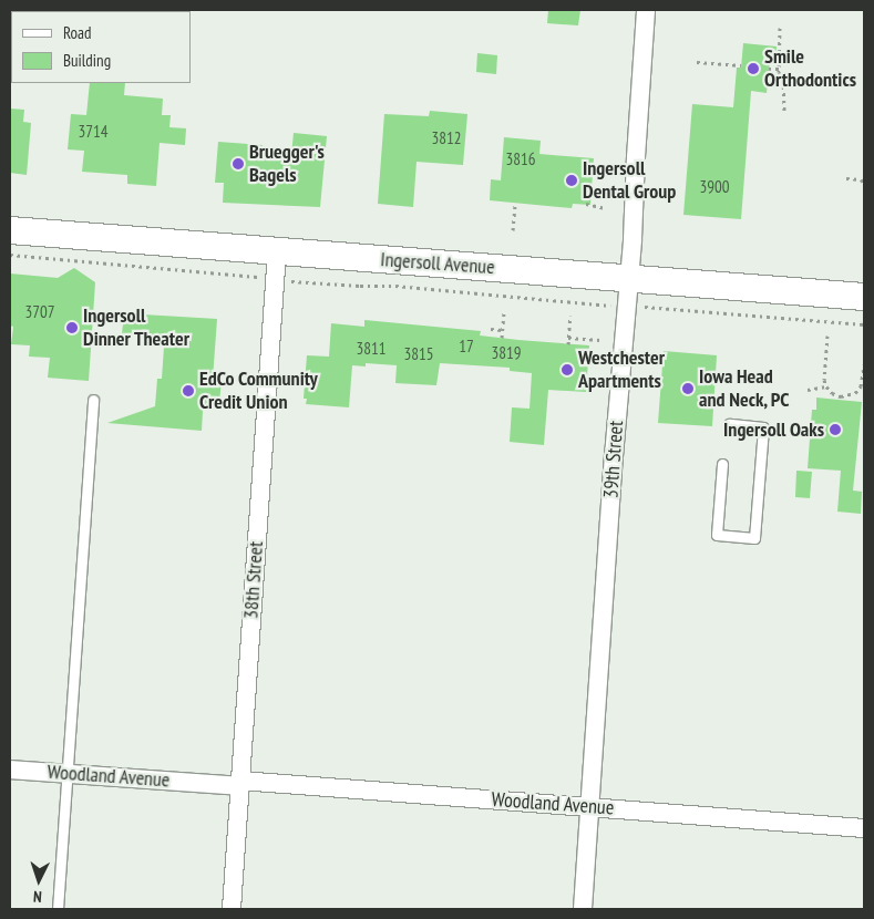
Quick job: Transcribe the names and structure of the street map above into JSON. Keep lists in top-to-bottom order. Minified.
{"streets":{"main road":["Ingersoll Avenue"],"street":["39th Street","38th Street","Woodland Avenue"]},"crossings":[["Ingersoll Avenue","39th Street"],["Ingersoll Avenue","38th Street"],["39th Street","Woodland Avenue"],["38th Street","Woodland Avenue"]],"places":["Smile Orthodontics","Bruegger's Bagels","Ingersoll Dental Group","Ingersoll Dinner Theater","Westchester Apartments","Iowa Head and Neck, PC","EdCo Community Credit Union","Ingersoll Oaks"],"house_numbers":["3714","3812","3816","3900","3707","17","3811","3819","3815"],"legend":["Road","Building"],"north":"bottom"}
